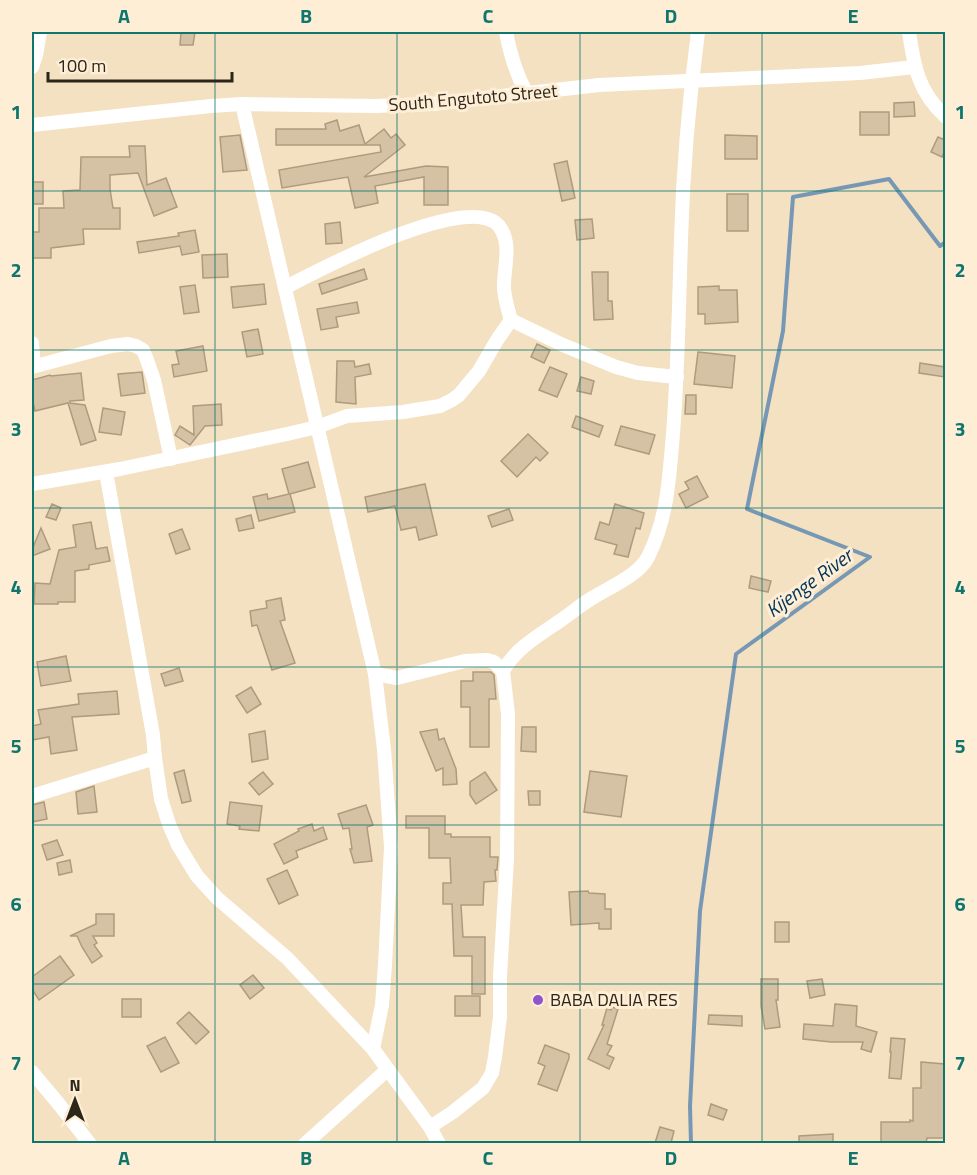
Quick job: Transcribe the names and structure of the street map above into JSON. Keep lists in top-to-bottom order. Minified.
{"streets":{"street":["South Engutoto Street"]},"water":["Kijenge River"],"places":["BABA DALIA RES"],"scale_bar":"100 m","north":"top","grid":{"columns":["A","B","C","D","E"],"rows":["1","2","3","4","5","6","7"]}}
